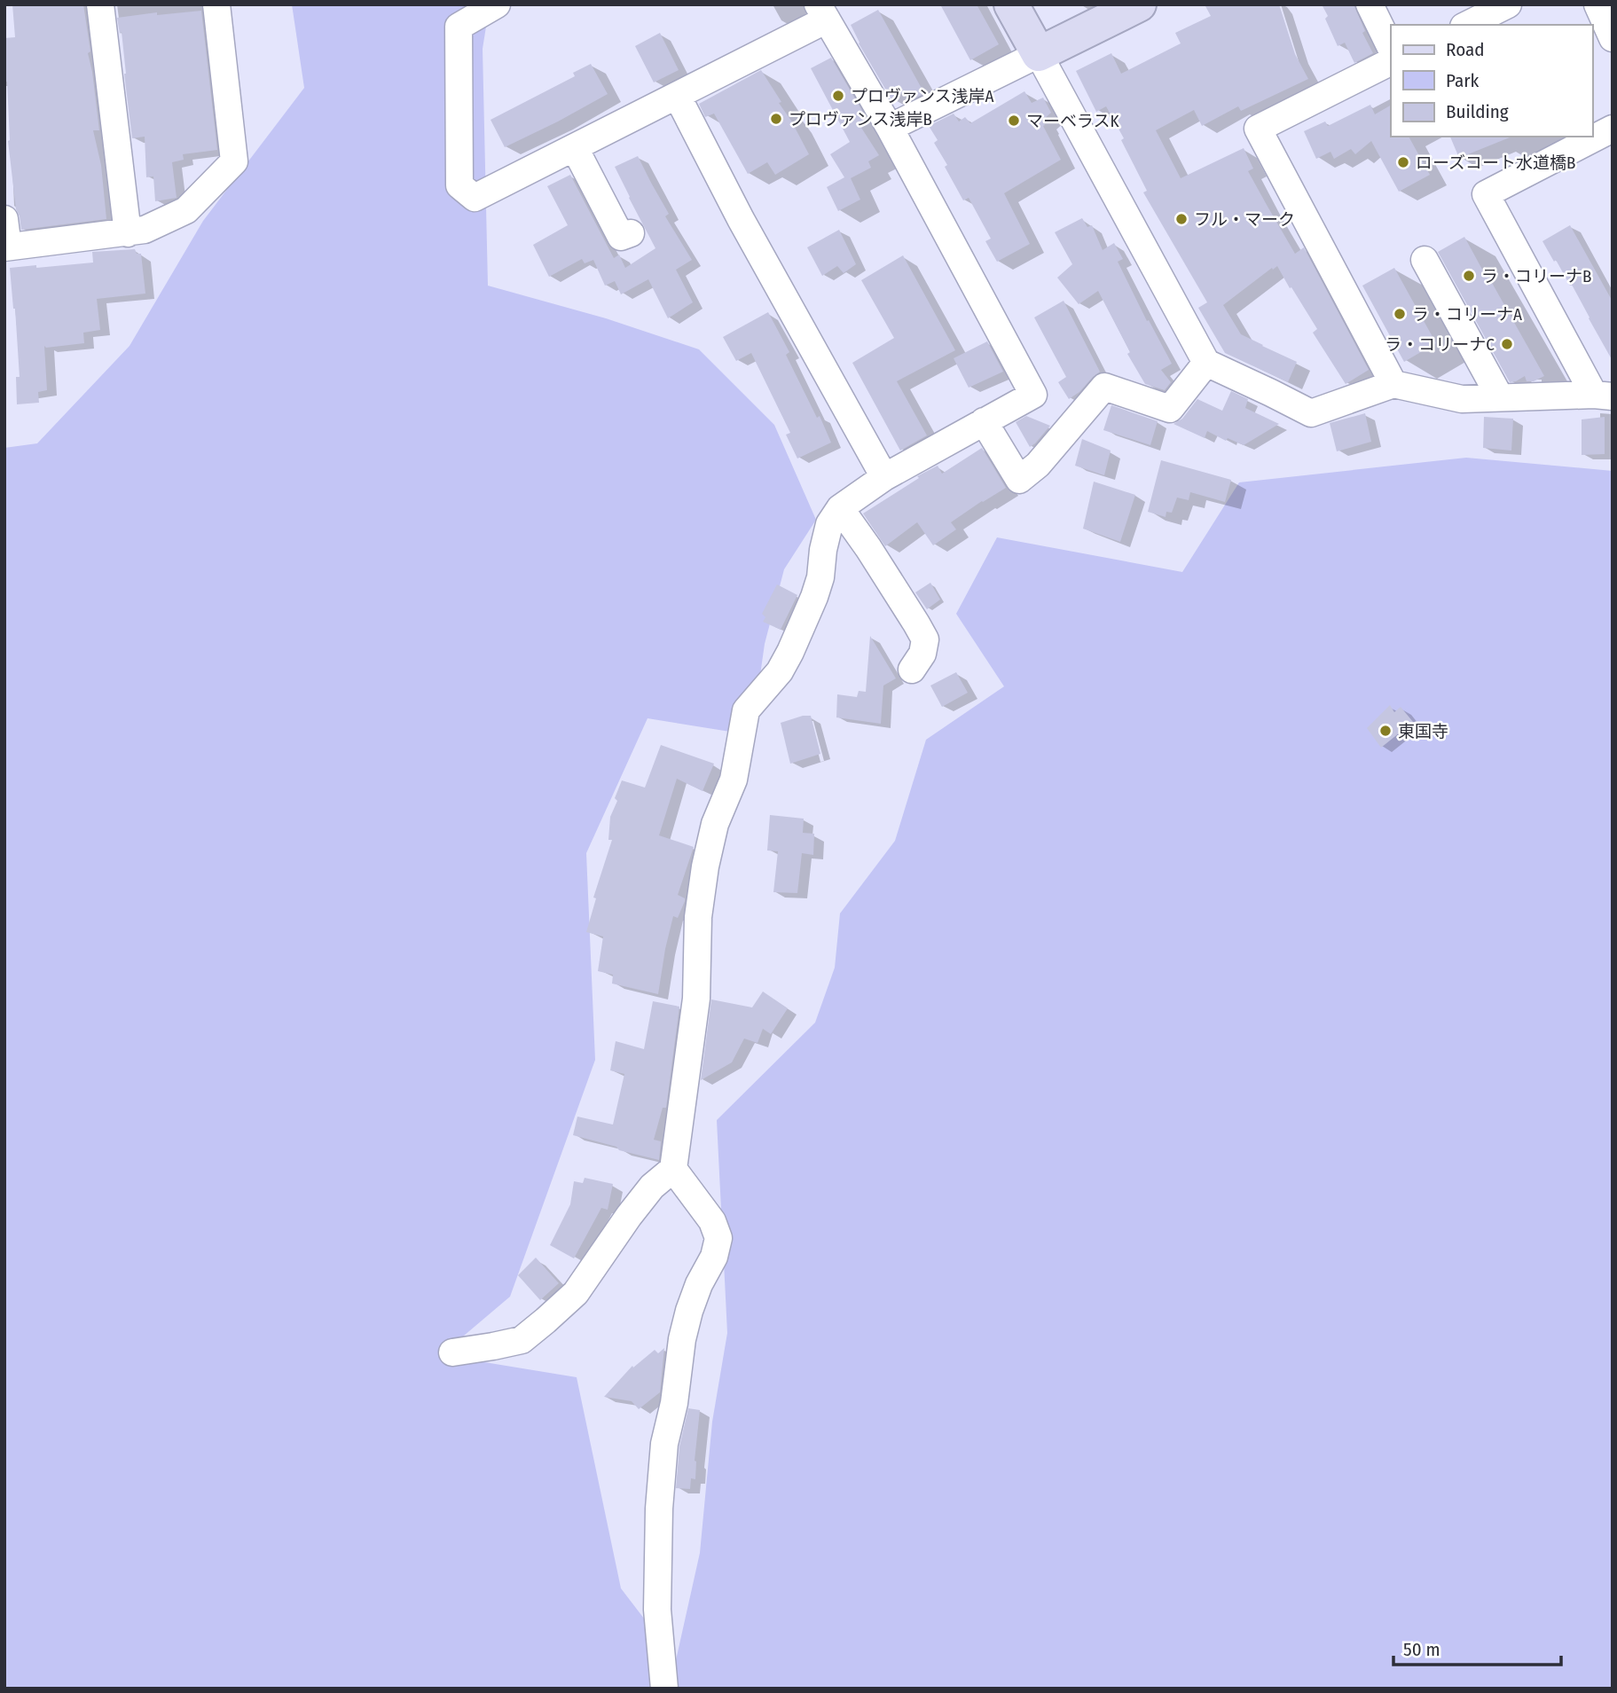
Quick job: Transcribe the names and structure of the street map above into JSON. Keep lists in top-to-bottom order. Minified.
{"places":["プロヴァンス浅岸A","プロヴァンス浅岸B","マーベラスK","ローズコート水道橋B","フル・マーク","ラ・コリーナB","ラ・コリーナA","ラ・コリーナC","東国寺"],"legend":["Road","Park","Building"],"scale_bar":"50 m"}
